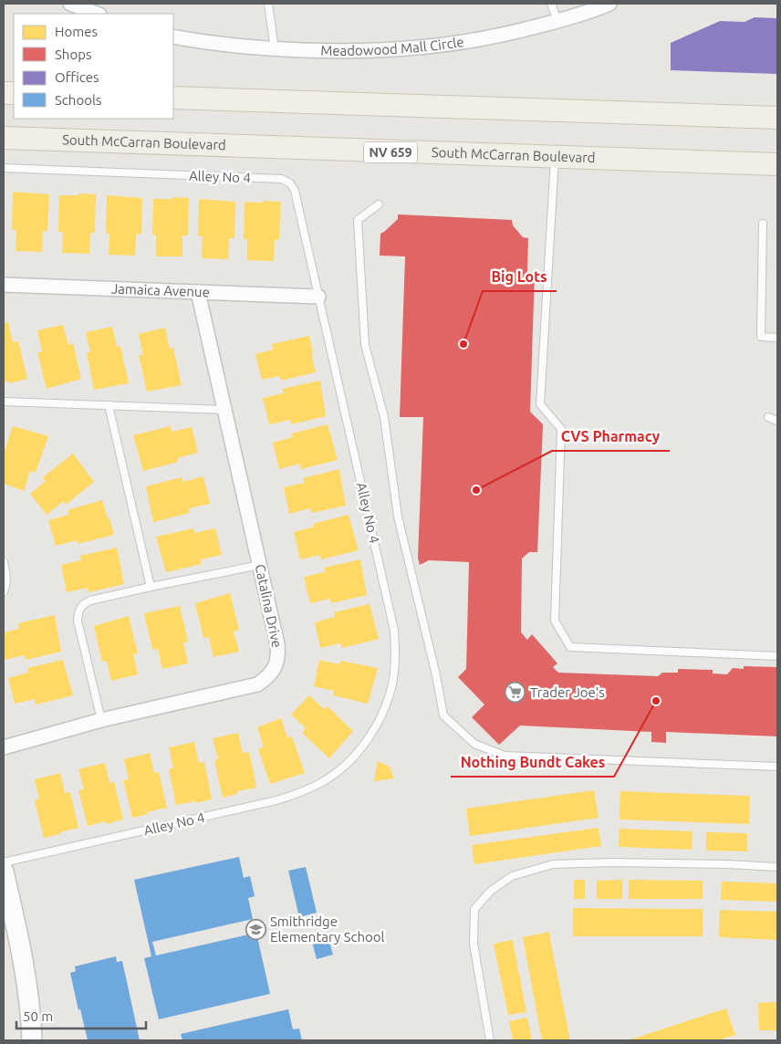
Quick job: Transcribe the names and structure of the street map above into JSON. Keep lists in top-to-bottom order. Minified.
{"streets":{"main road":["South McCarran Boulevard","NV 659"],"street":["Meadowood Mall Circle","Jamaica Avenue","Catalina Drive"],"lane":["Alley No 4"]},"crossings":[["Alley No 4","Jamaica Avenue"],["Jamaica Avenue","Catalina Drive"]],"places":{"other":["Big Lots","CVS Pharmacy","Nothing Bundt Cakes"],"supermarket":["Trader Joe's"],"school or university":["Smithridge Elementary School"]},"legend":["Homes","Shops","Offices","Schools"],"scale_bar":"50 m"}
